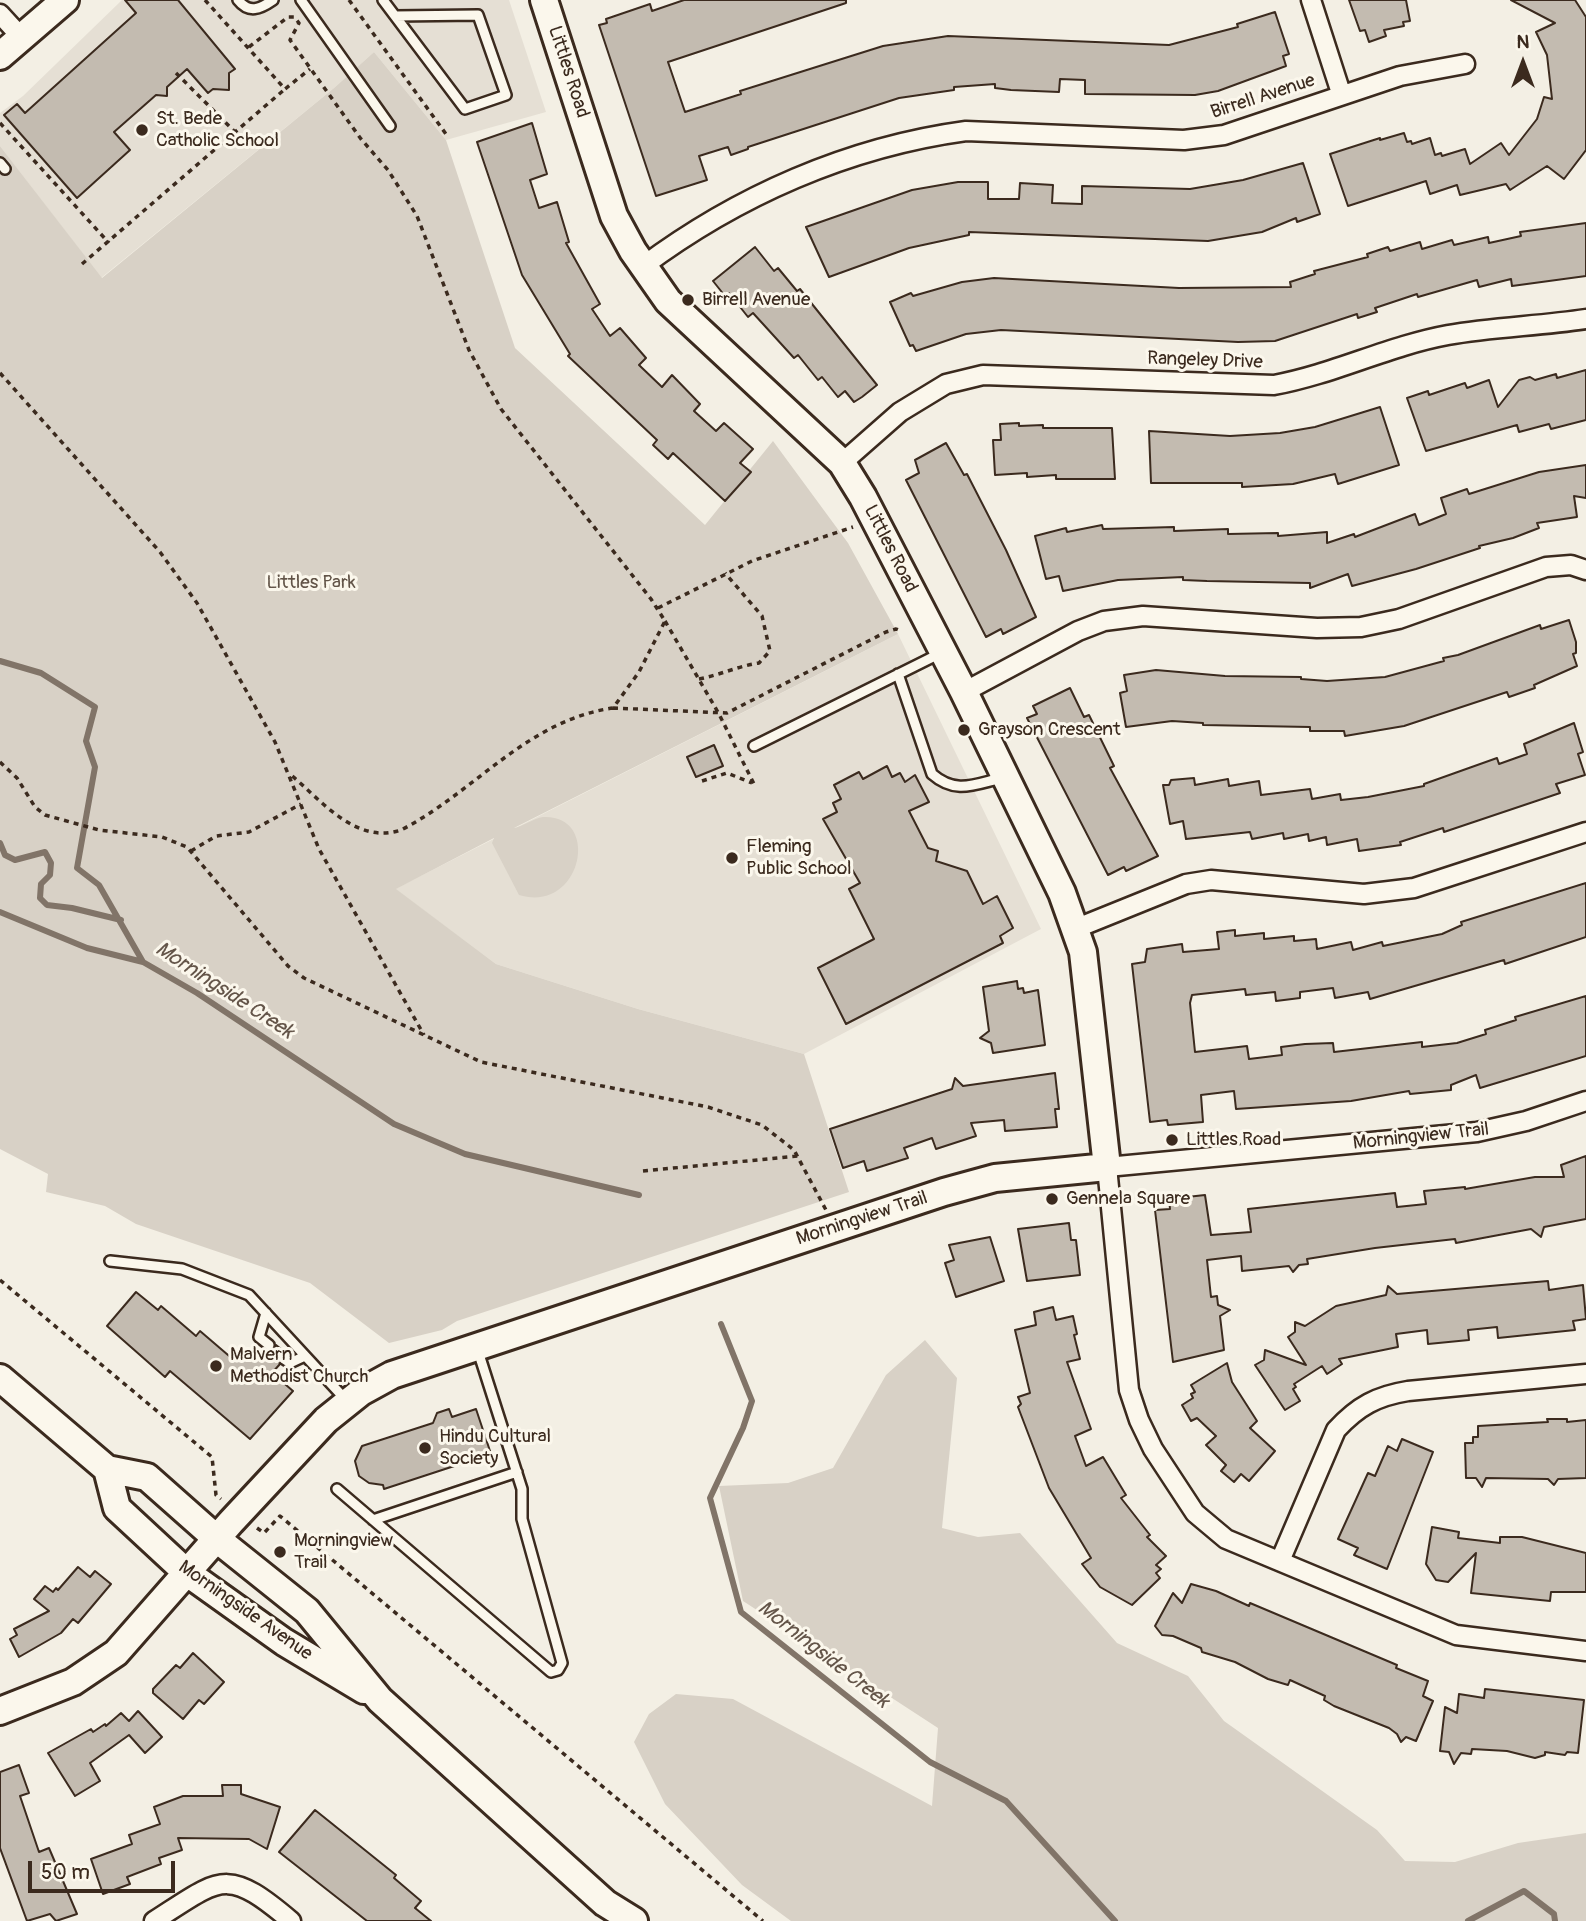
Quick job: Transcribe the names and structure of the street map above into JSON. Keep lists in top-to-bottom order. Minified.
{"streets":{"street":["Littles Road","Birrell Avenue","Rangeley Drive","Morningview Trail","Morningside Avenue"]},"crossings":[["Littles Road","Birrell Avenue"],["Littles Road","Rangeley Drive"],["Littles Road","Morningview Trail"],["Morningview Trail","Morningside Avenue"]],"water":["Morningside Creek"],"parks":["Littles Park"],"places":["St. Bede Catholic School","Birrell Avenue","Grayson Crescent","Fleming Public School","Littles Road","Gennela Square","Malvern Methodist Church","Hindu Cultural Society","Morningview Trail"],"scale_bar":"50 m","north":"top"}
